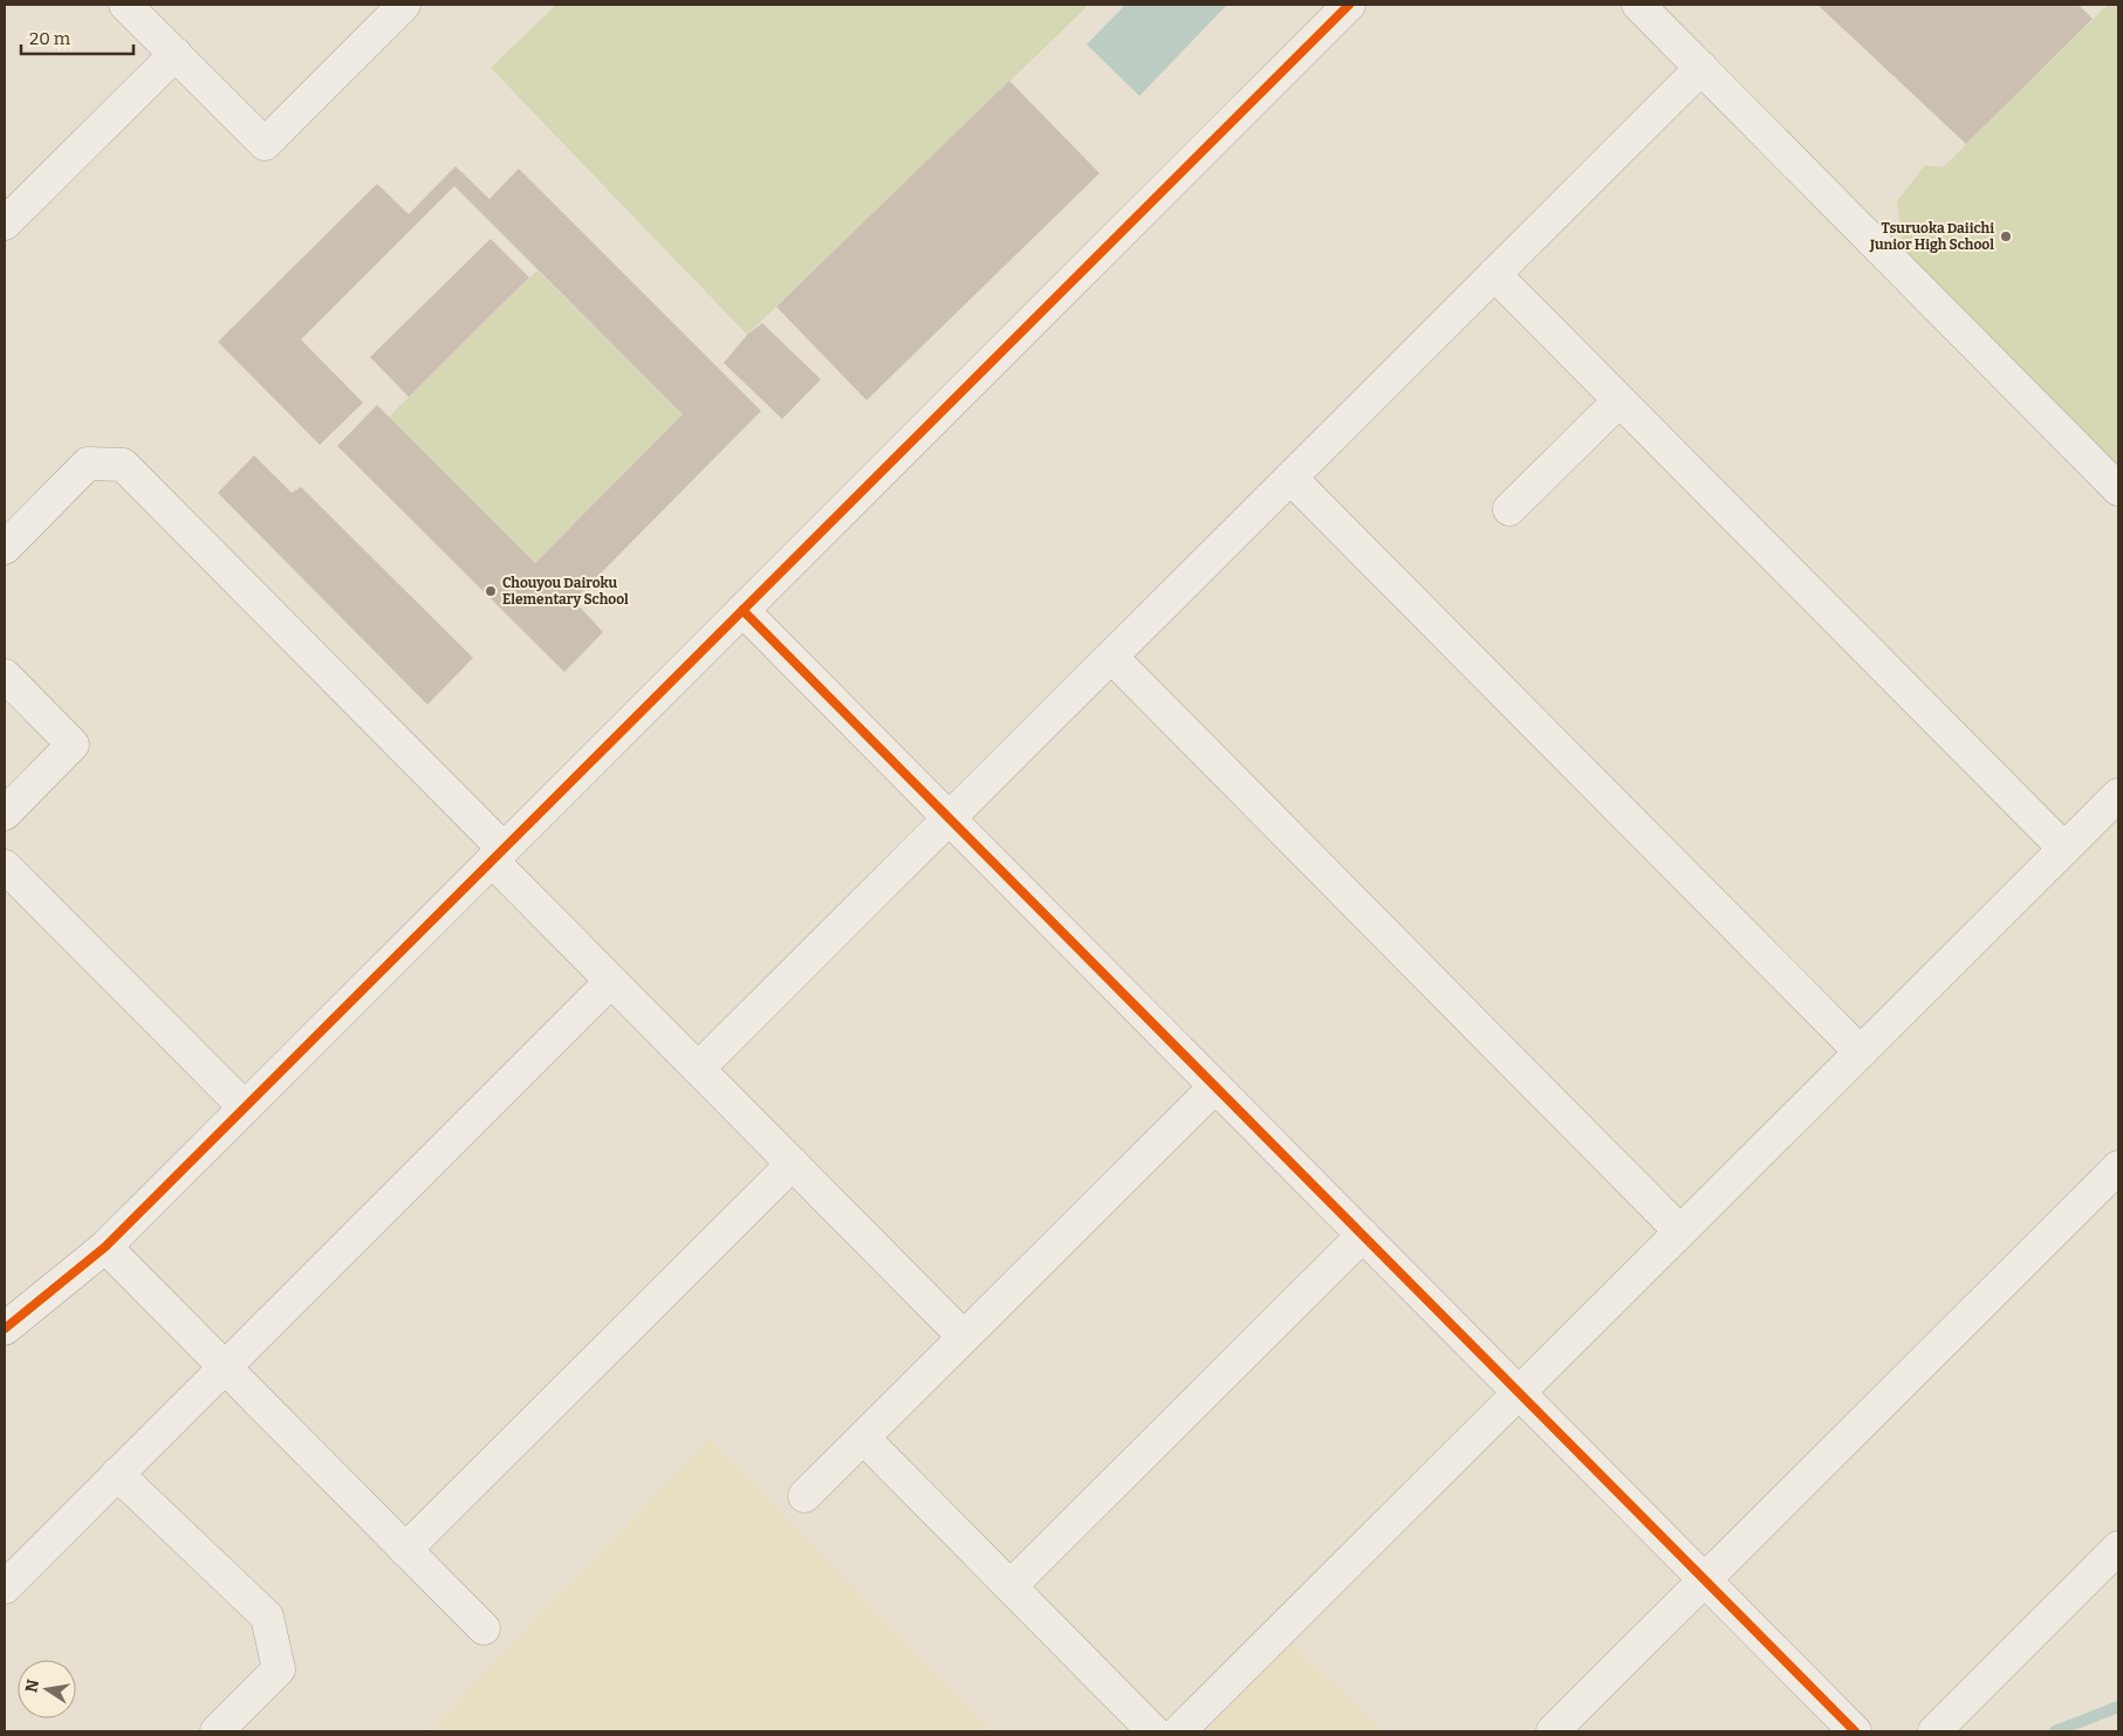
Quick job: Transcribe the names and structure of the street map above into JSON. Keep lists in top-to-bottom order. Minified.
{"places":["Tsuruoka Daiichi Junior High School","Chouyou Dairoku Elementary School"],"scale_bar":"20 m","north":"left"}
